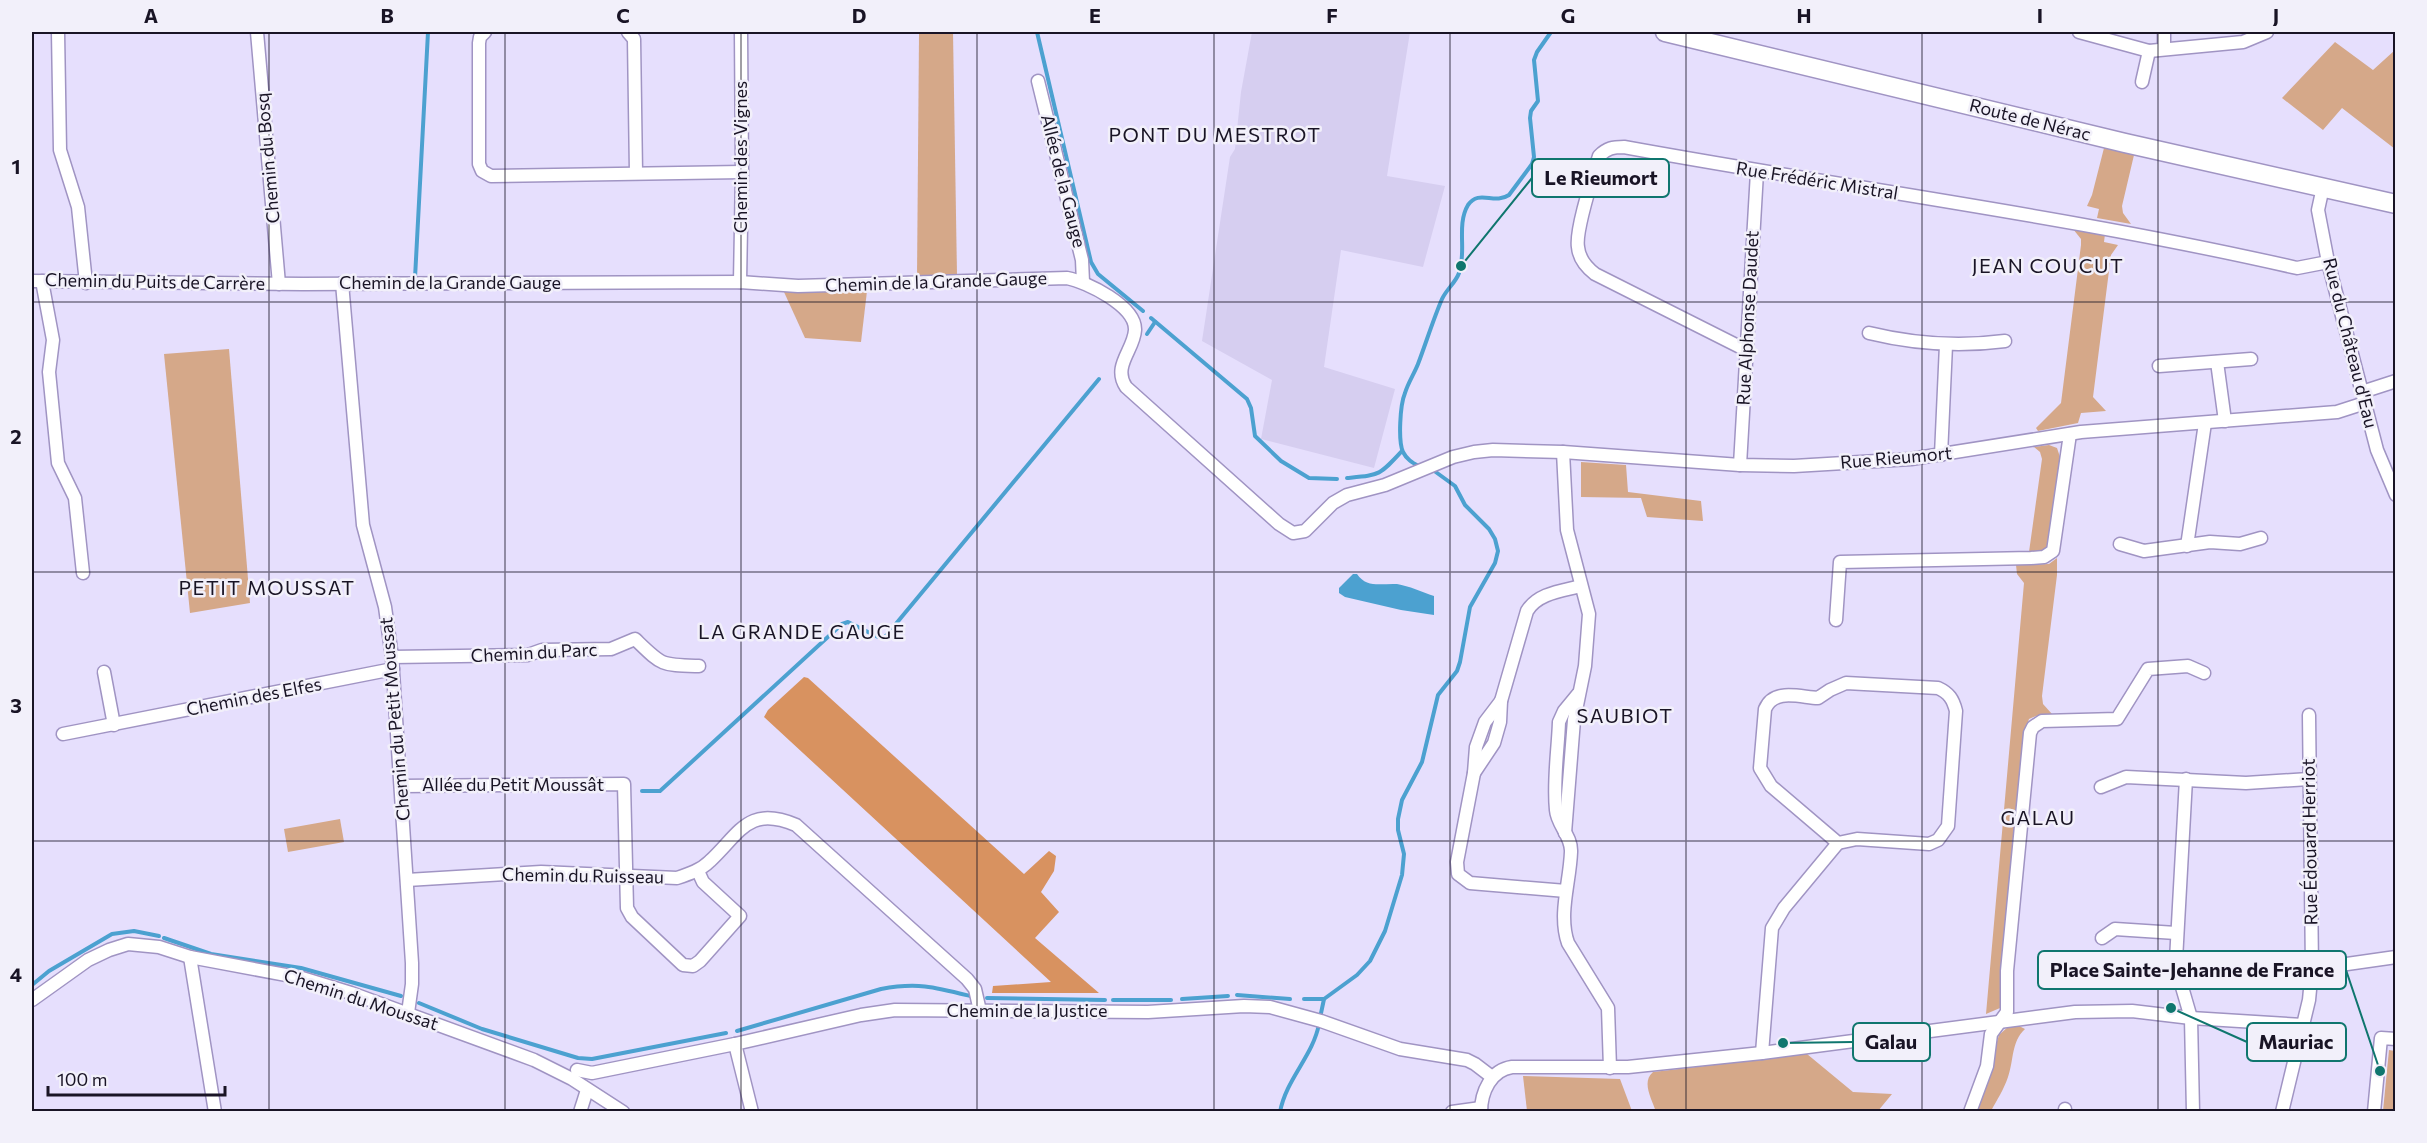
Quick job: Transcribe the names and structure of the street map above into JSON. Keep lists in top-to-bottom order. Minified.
{"streets":{"main road":["Route de Nérac"],"street":["Chemin des Vignes","Chemin du Bosq","Allée de la Gauge","Rue Frédéric Mistral","Chemin du Puits de Carrère","Chemin de la Grande Gauge","Rue Alphonse Daudet","Rue du Château d'Eau","Rue Rieumort","Chemin du Parc","Chemin des Elfes","Chemin du Petit Moussat","Allée du Petit Moussât","Rue Édouard Herriot","Chemin du Ruisseau","Chemin du Moussat","Chemin de la Justice"]},"crossings":[["Route de Nérac","Rue du Château d'Eau"],["Chemin des Vignes","Chemin de la Grande Gauge"],["Chemin du Bosq","Chemin du Puits de Carrère"],["Chemin du Bosq","Chemin de la Grande Gauge"],["Allée de la Gauge","Chemin de la Grande Gauge"],["Rue Frédéric Mistral","Rue Alphonse Daudet"],["Rue Frédéric Mistral","Rue du Château d'Eau"],["Chemin du Puits de Carrère","Chemin de la Grande Gauge"],["Chemin de la Grande Gauge","Rue Rieumort"],["Chemin de la Grande Gauge","Chemin du Petit Moussat"],["Rue Alphonse Daudet","Rue Rieumort"],["Rue du Château d'Eau","Rue Rieumort"],["Chemin du Parc","Chemin des Elfes"],["Chemin du Parc","Chemin du Petit Moussat"],["Chemin des Elfes","Chemin du Petit Moussat"],["Chemin du Petit Moussat","Allée du Petit Moussât"],["Chemin du Petit Moussat","Chemin du Ruisseau"],["Chemin du Petit Moussat","Chemin du Moussat"],["Allée du Petit Moussât","Chemin du Ruisseau"],["Chemin du Ruisseau","Chemin de la Justice"]],"districts":["PONT DU MESTROT","JEAN COUCUT","PETIT MOUSSAT","LA GRANDE GAUGE","SAUBIOT","GALAU"],"places":["Le Rieumort","Mauriac","Galau","Place Sainte-Jehanne de France"],"scale_bar":"100 m","grid":{"columns":["A","B","C","D","E","F","G","H","I","J"],"rows":["1","2","3","4"]}}
